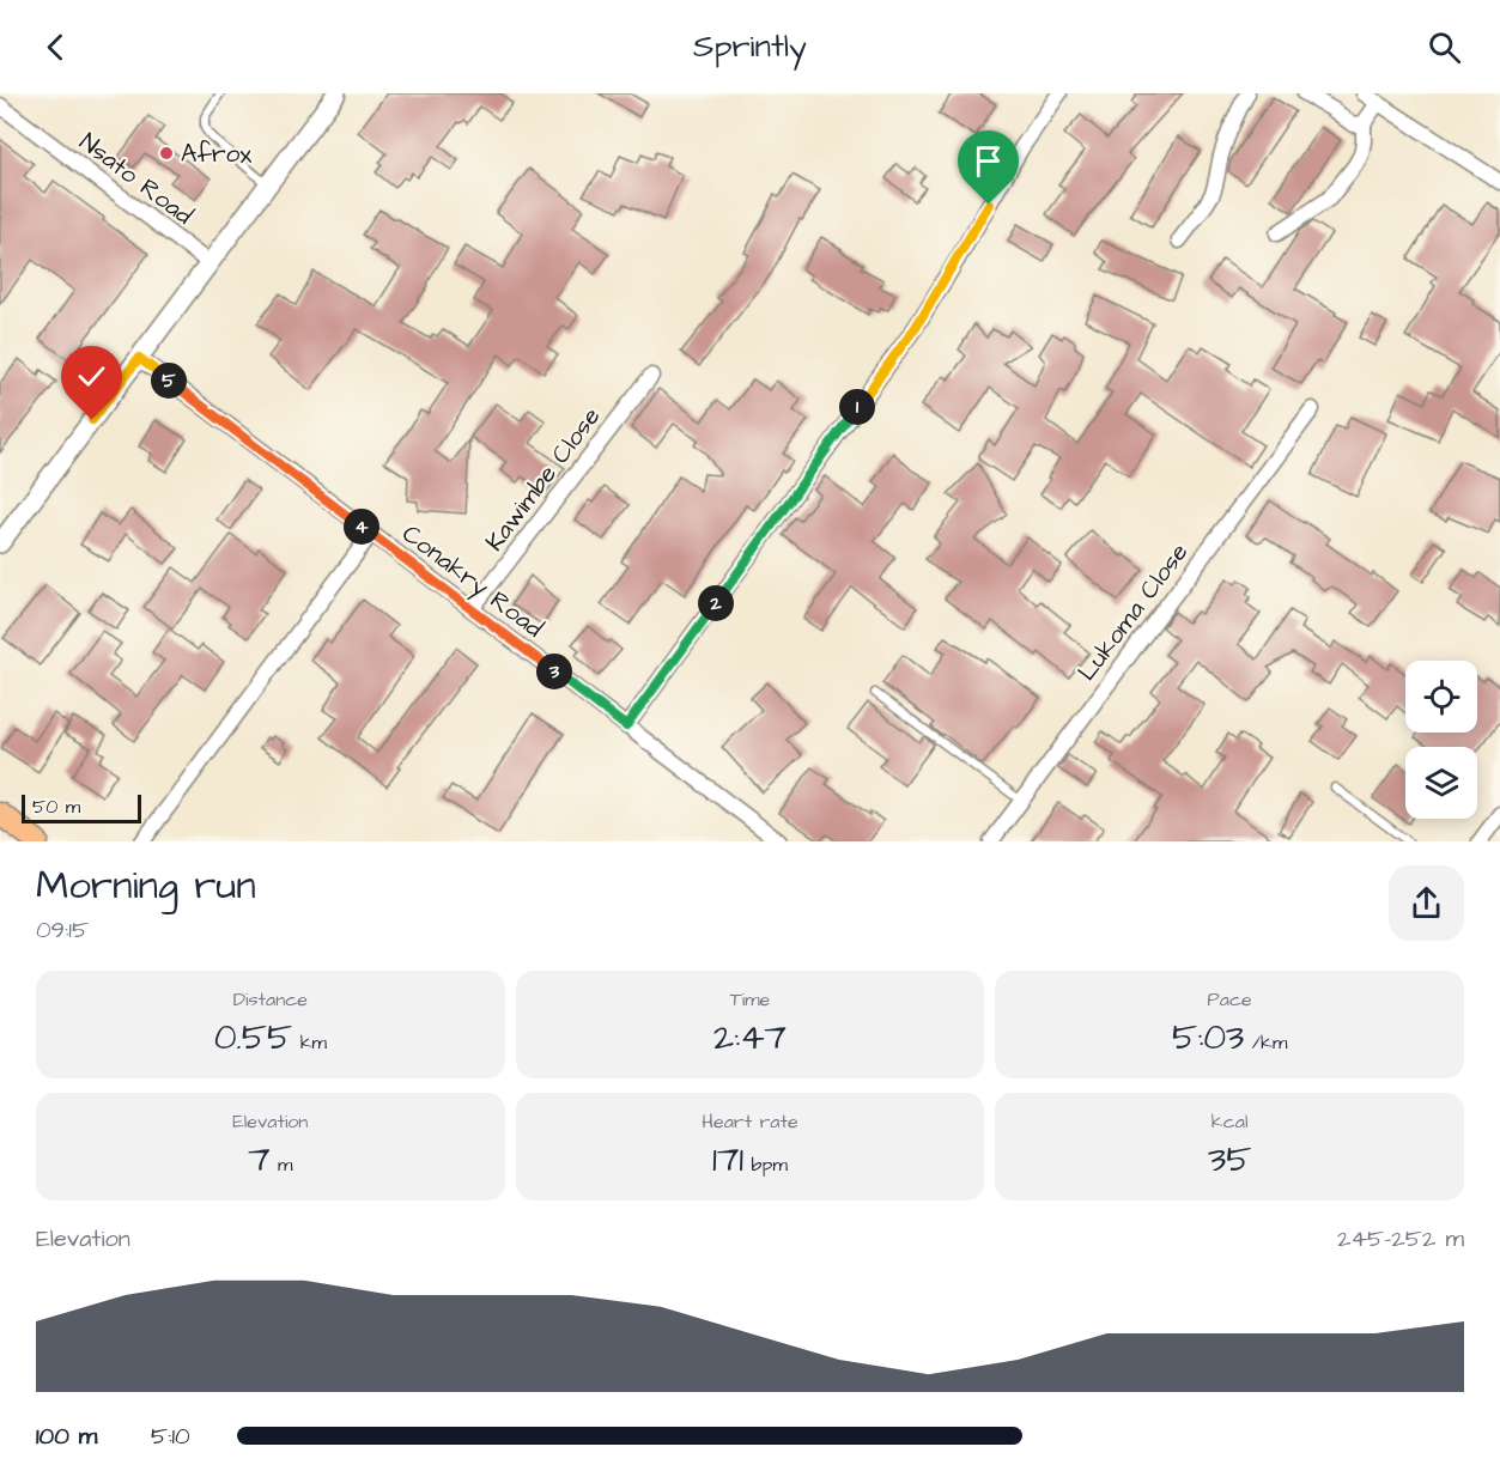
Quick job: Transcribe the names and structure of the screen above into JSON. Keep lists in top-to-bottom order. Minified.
{"streets":{"street":["Nsato Road","Kawimbe Close","Conakry Road","Lukoma Close"]},"crossings":[["Kawimbe Close","Conakry Road"]],"places":["Afrox"],"scale_bar":"50 m","page":{"header":"Sprintly","pins":["5","1","4","2","3"],"scale":"50 m","heading":["Morning run","09:15"],"stats":[["Distance","0.55 km"],["Time","2:47"],["Pace","5:03 /km"],["Elevation","7 m"],["Heart rate","171 bpm"],["kcal","35"]],"chart":["Elevation","245–252 m"],"list":[{"name":"100 m","note":"5:10"}]}}
